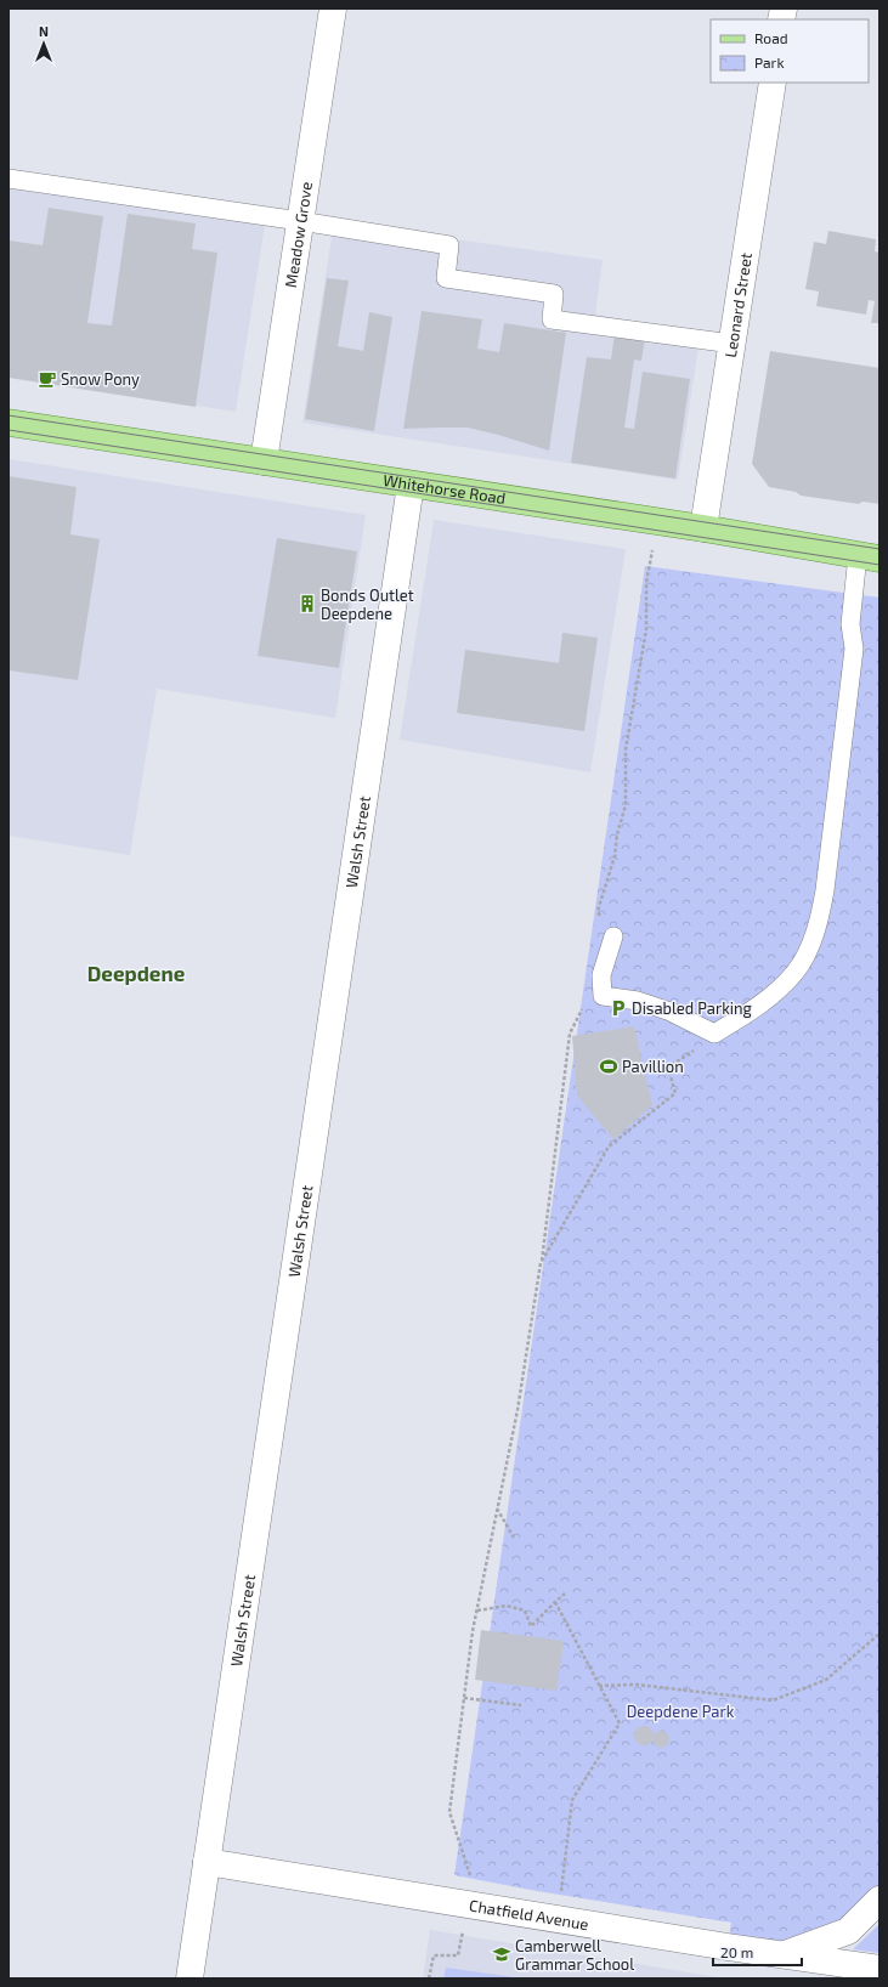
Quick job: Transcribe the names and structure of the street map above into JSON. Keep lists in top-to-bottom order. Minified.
{"streets":{"main road":["Whitehorse Road"],"street":["Meadow Grove","Leonard Street","Walsh Street","Chatfield Avenue"]},"crossings":[["Meadow Grove","Whitehorse Road"],["Leonard Street","Whitehorse Road"],["Whitehorse Road","Walsh Street"],["Walsh Street","Chatfield Avenue"]],"districts":["Deepdene"],"parks":["Deepdene Park"],"places":{"cafe":["Snow Pony"],"building":["Bonds Outlet Deepdene"],"parking":["Disabled Parking"],"sports":["Pavillion"],"school or university":["Camberwell Grammar School"]},"legend":["Road","Park"],"scale_bar":"20 m","north":"top"}
